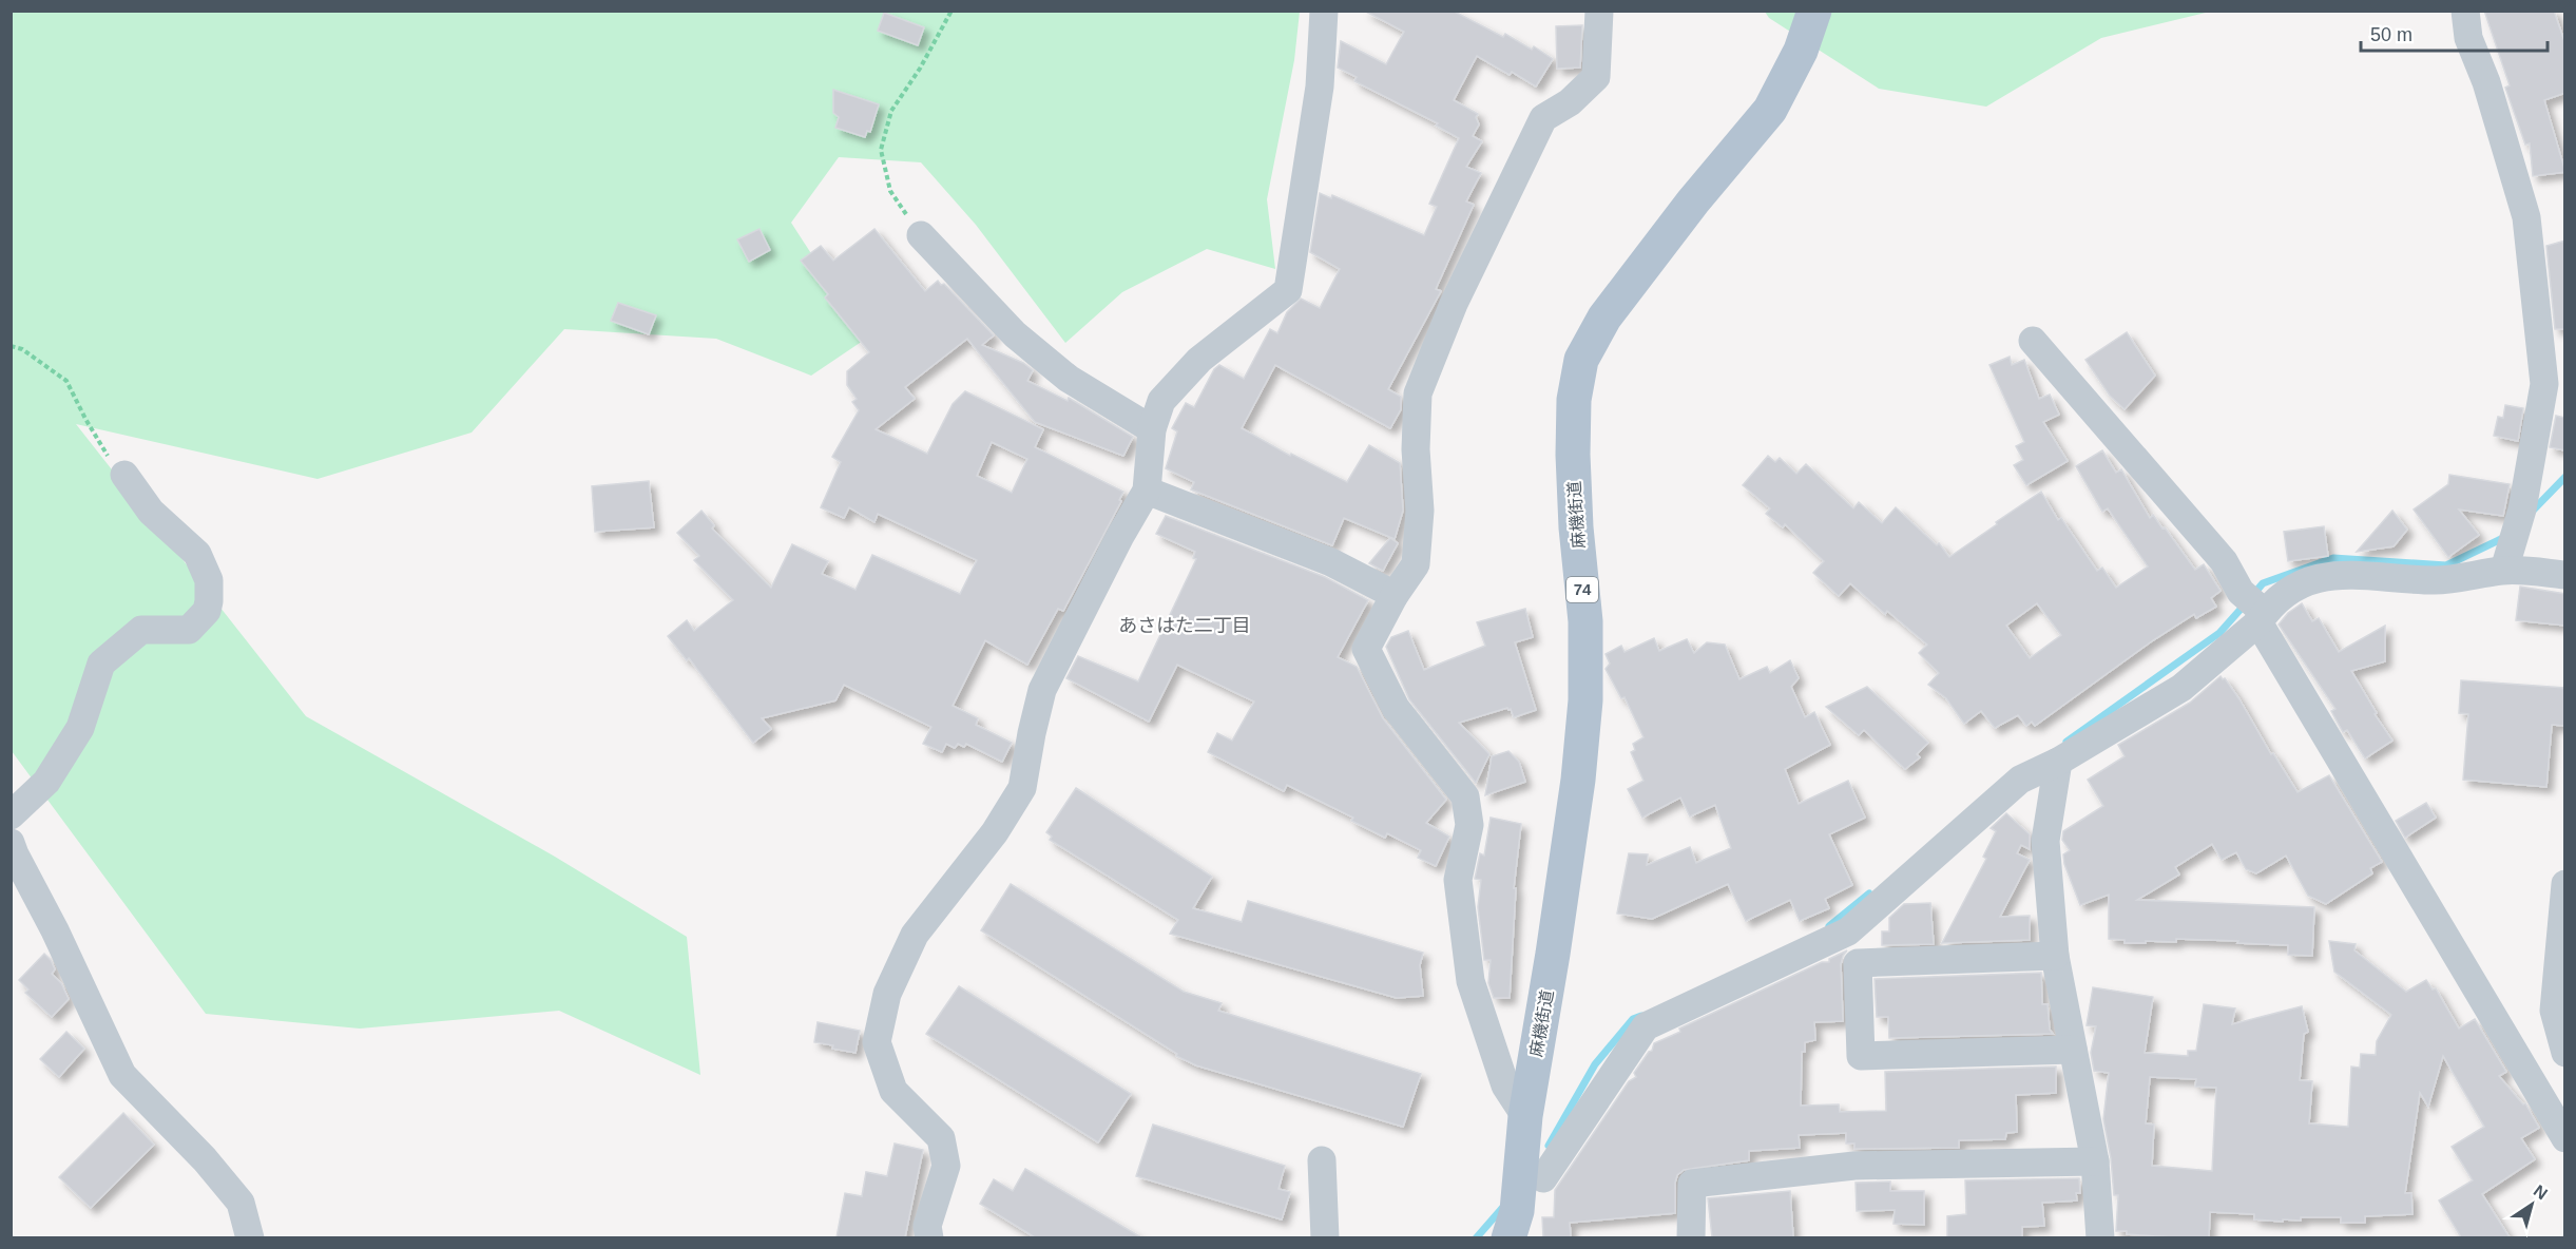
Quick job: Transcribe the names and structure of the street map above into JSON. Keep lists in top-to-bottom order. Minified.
{"streets":{"main road":["麻機街道","74"]},"districts":["あさはた二丁目"],"scale_bar":"50 m","north":"top right"}
